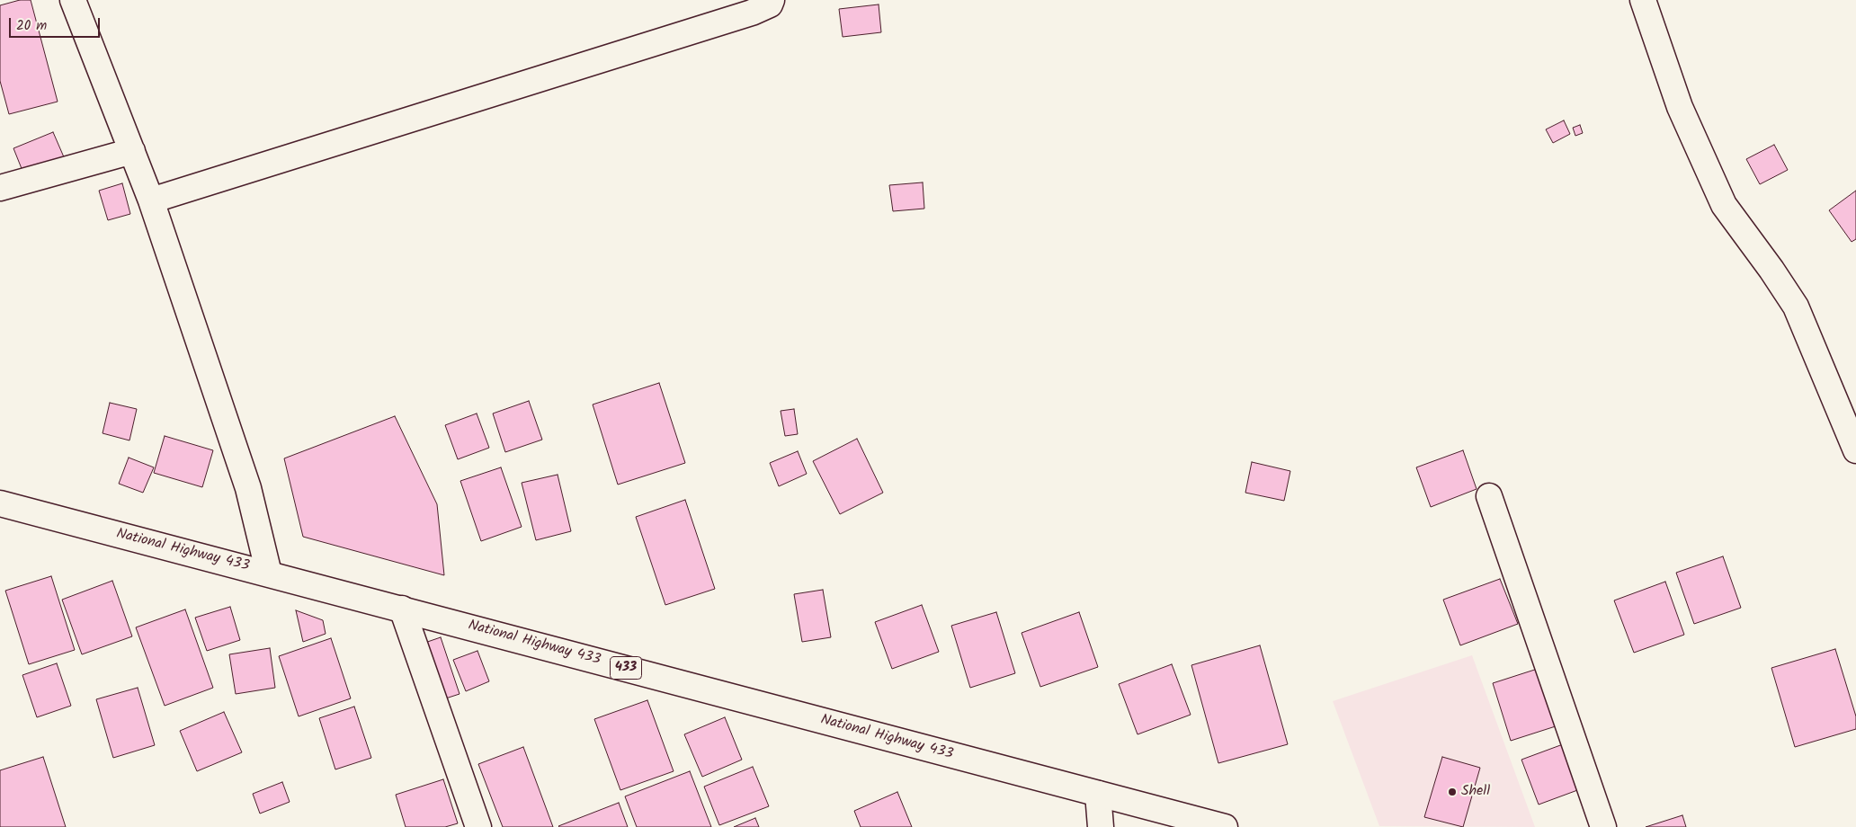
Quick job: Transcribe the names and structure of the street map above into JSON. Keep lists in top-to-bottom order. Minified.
{"streets":{"street":["National Highway 433","433"]},"places":["Shell"],"scale_bar":"20 m"}
